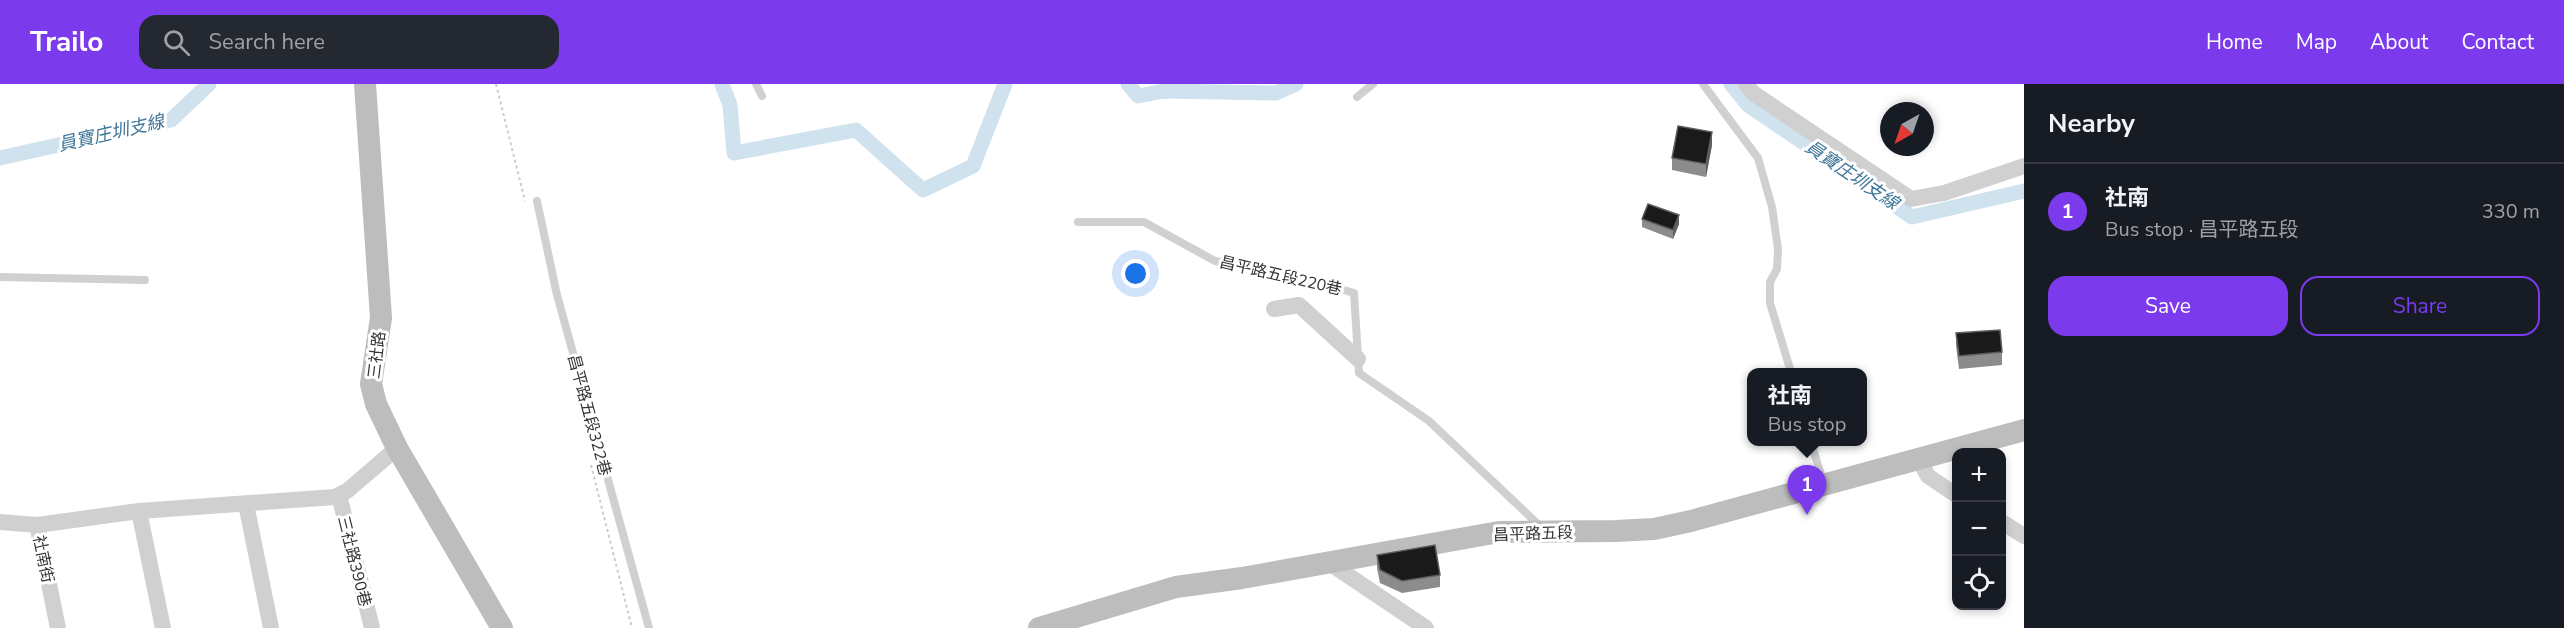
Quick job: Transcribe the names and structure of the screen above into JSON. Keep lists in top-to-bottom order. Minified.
{"streets":{"street":["昌平路五段220巷","三社路","昌平路五段","社南街","三社路390巷"],"lane":["昌平路五段322巷"]},"crossings":[["昌平路五段220巷","昌平路五段"]],"water":["員寶庄圳支線"],"north":"bottom left","page":{"header":"Trailo","search":"Search here","nav":["Home","Map","About","Contact"],"heading":"Nearby","list":[{"mark":"1","name":"社南","note":"Bus stop · 昌平路五段","value":"330 m"}],"buttons":["Save","Share"],"popup":["社南","Bus stop"],"map_buttons":["+","−"],"pins":"1"}}
